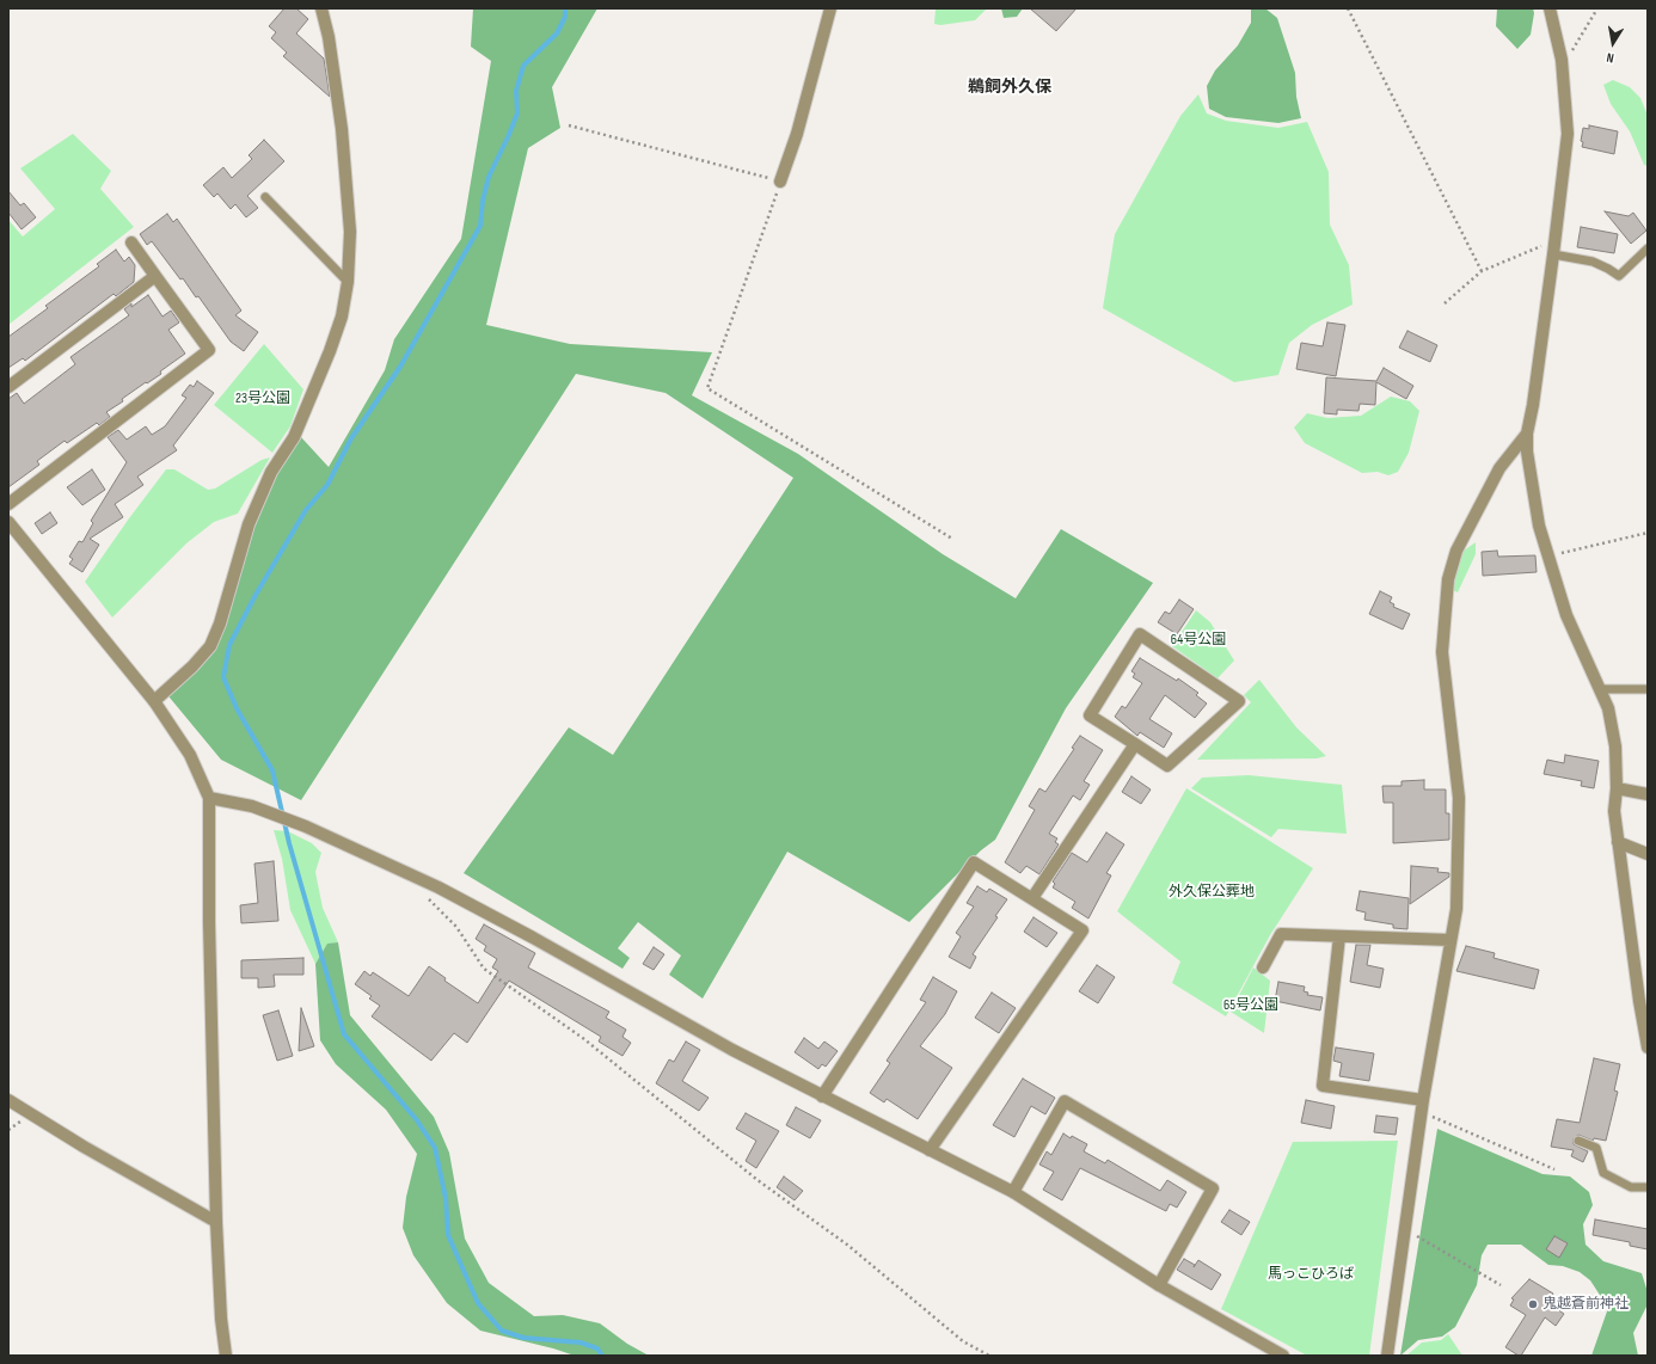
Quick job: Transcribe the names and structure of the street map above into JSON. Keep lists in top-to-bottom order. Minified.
{"districts":["鵜飼外久保"],"parks":["23号公園","64号公園","外久保公葬地","65号公園","馬っこひろば"],"places":["鬼越蒼前神社"],"north":"bottom"}
